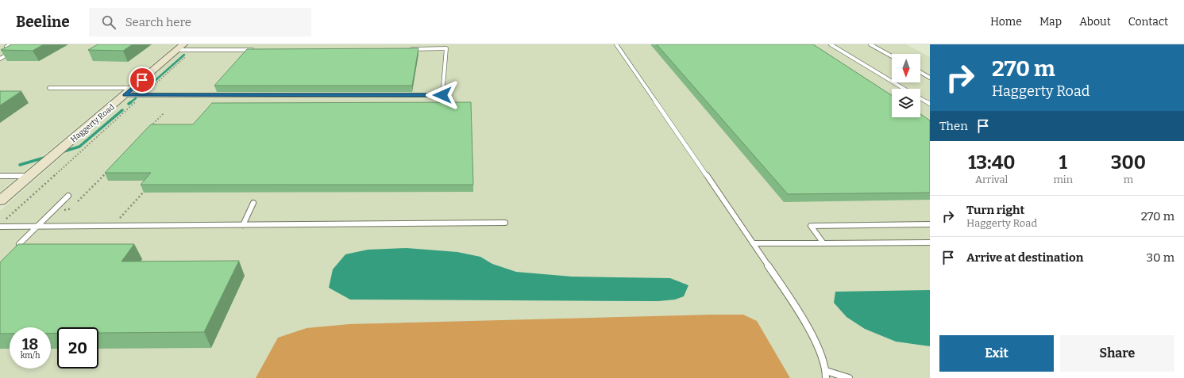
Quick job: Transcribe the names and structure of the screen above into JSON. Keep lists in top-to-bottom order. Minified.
{"streets":{"main road":["Haggerty Road"]},"north":"bottom","page":{"header":"Beeline","search":"Search here","nav":["Home","Map","About","Contact"],"turn":["270 m","Haggerty Road"],"then":"Then","eta":["13:40","Arrival","1","min","300","m"],"list":[{"name":"Turn right","note":"Haggerty Road","value":"270 m"},{"name":"Arrive at destination","value":"30 m"}],"speed":"18 km/h","limit":"20","buttons":["Exit","Share"]}}
